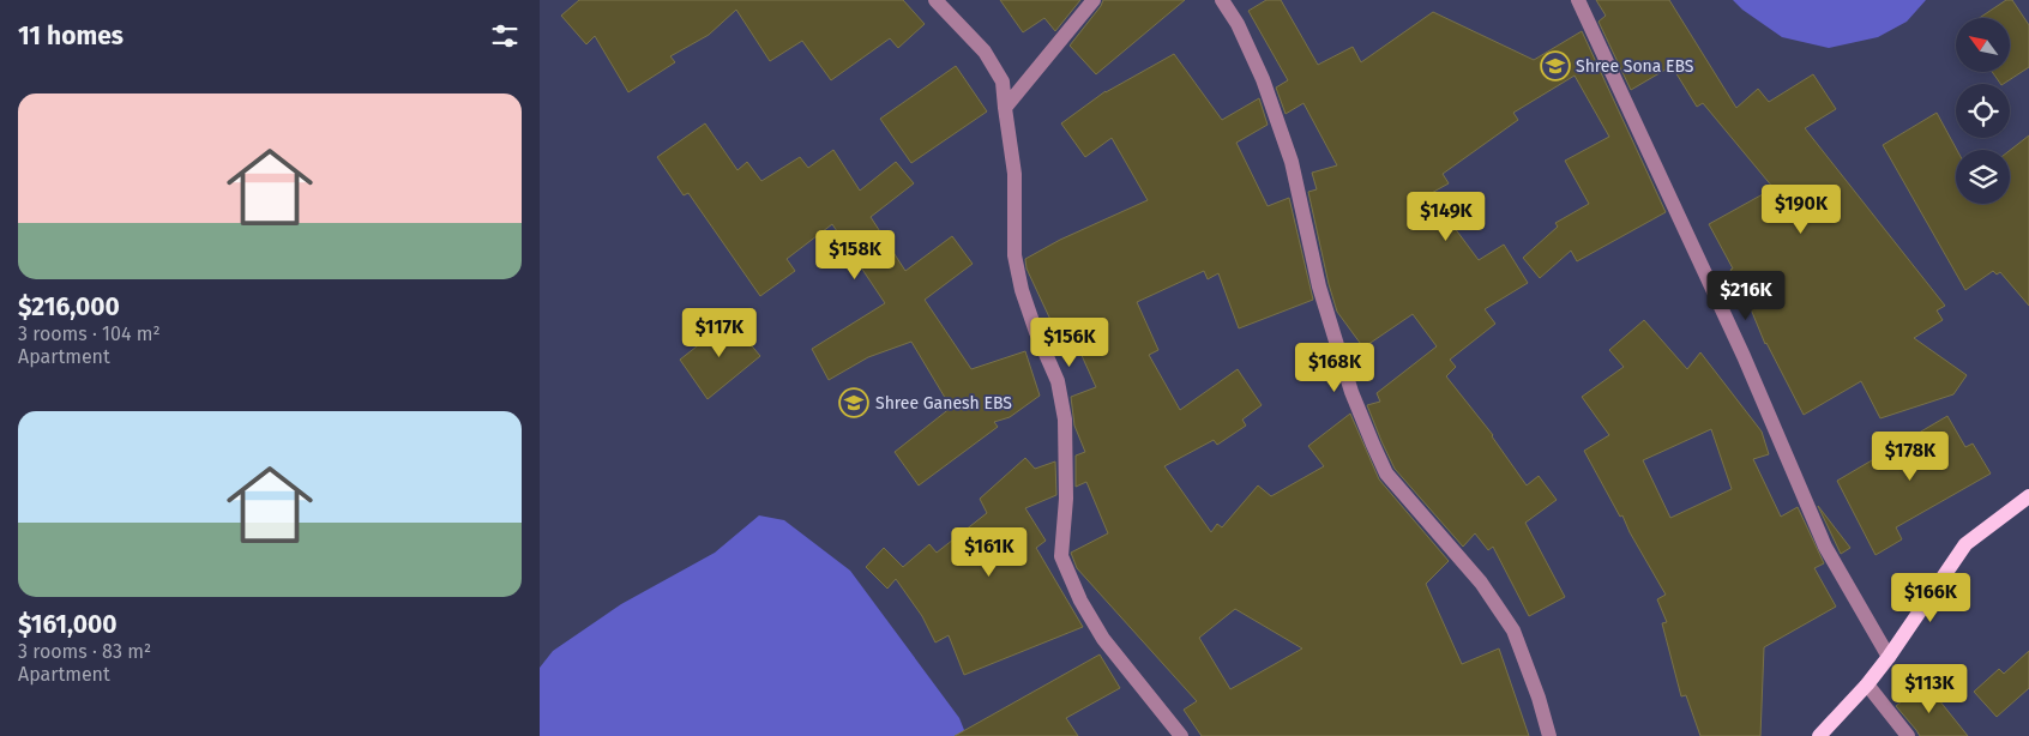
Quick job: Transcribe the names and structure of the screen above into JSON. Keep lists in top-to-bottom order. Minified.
{"places":{"school or university":["Shree Sona EBS","Shree Ganesh EBS"]},"north":"top left","page":{"heading":"11 homes","list":[{"name":"$216,000","note":"3 rooms · 104 m² · Apartment"},{"name":"$161,000","note":"3 rooms · 83 m² · Apartment"}],"price":["$190K","$149K","$158K","$216K","$117K","$156K","$168K","$178K","$161K","$166K","$113K"]}}
